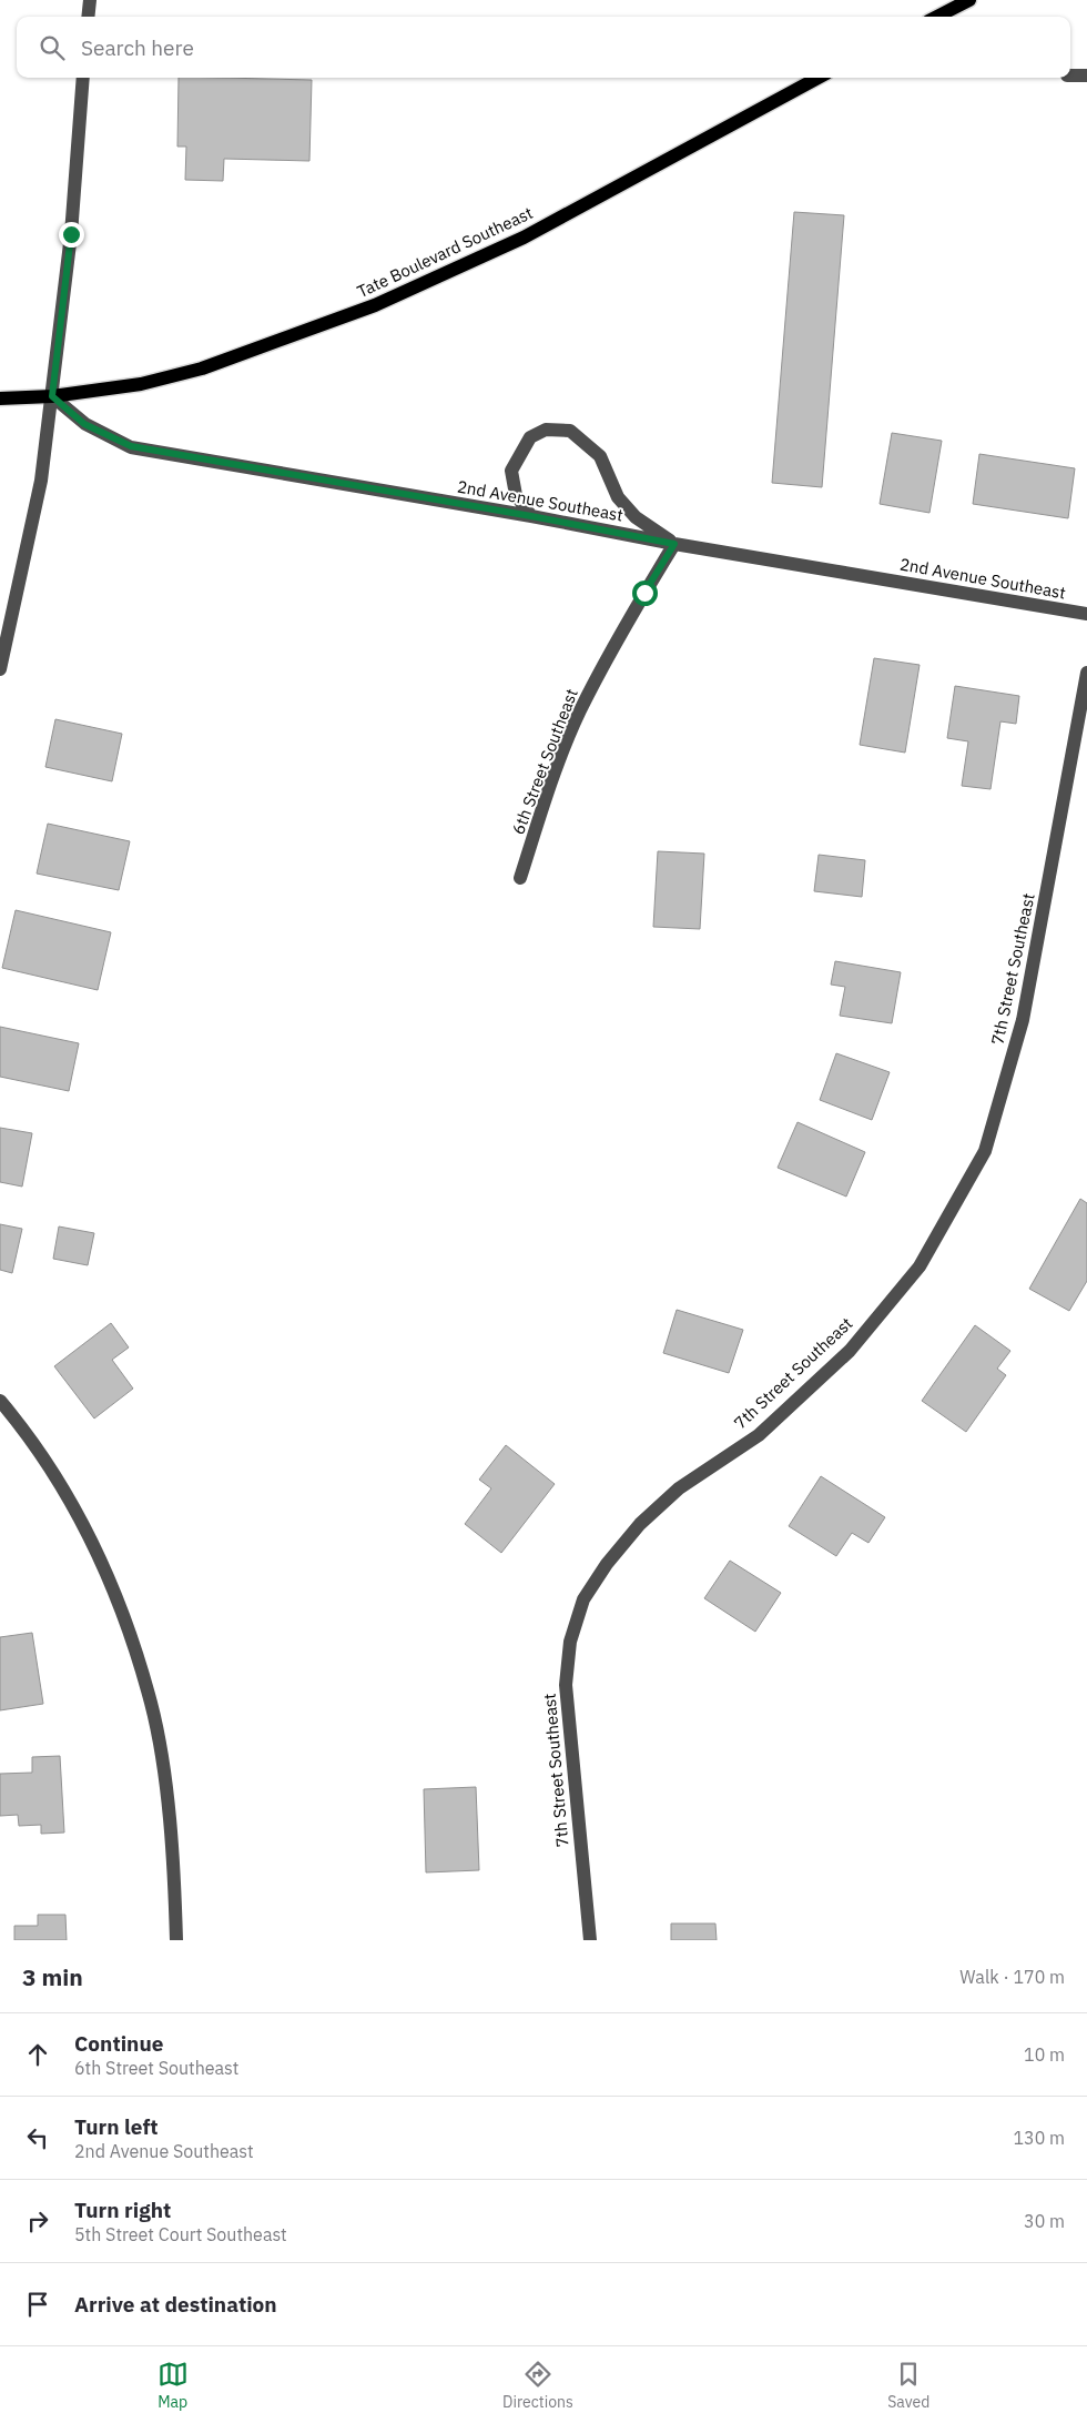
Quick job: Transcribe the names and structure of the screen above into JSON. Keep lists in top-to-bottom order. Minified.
{"streets":{"main road":["Tate Boulevard Southeast"],"street":["2nd Avenue Southeast","6th Street Southeast","7th Street Southeast"]},"crossings":[["Tate Boulevard Southeast","2nd Avenue Southeast"],["2nd Avenue Southeast","6th Street Southeast"]],"page":{"search":"Search here","heading":["3 min","Walk · 170 m"],"list":[["Continue","6th Street Southeast","10 m"],["Turn left","2nd Avenue Southeast","130 m"],["Turn right","5th Street Court Southeast","30 m"],"Arrive at destination"],"nav":["Map","Directions","Saved"]}}
